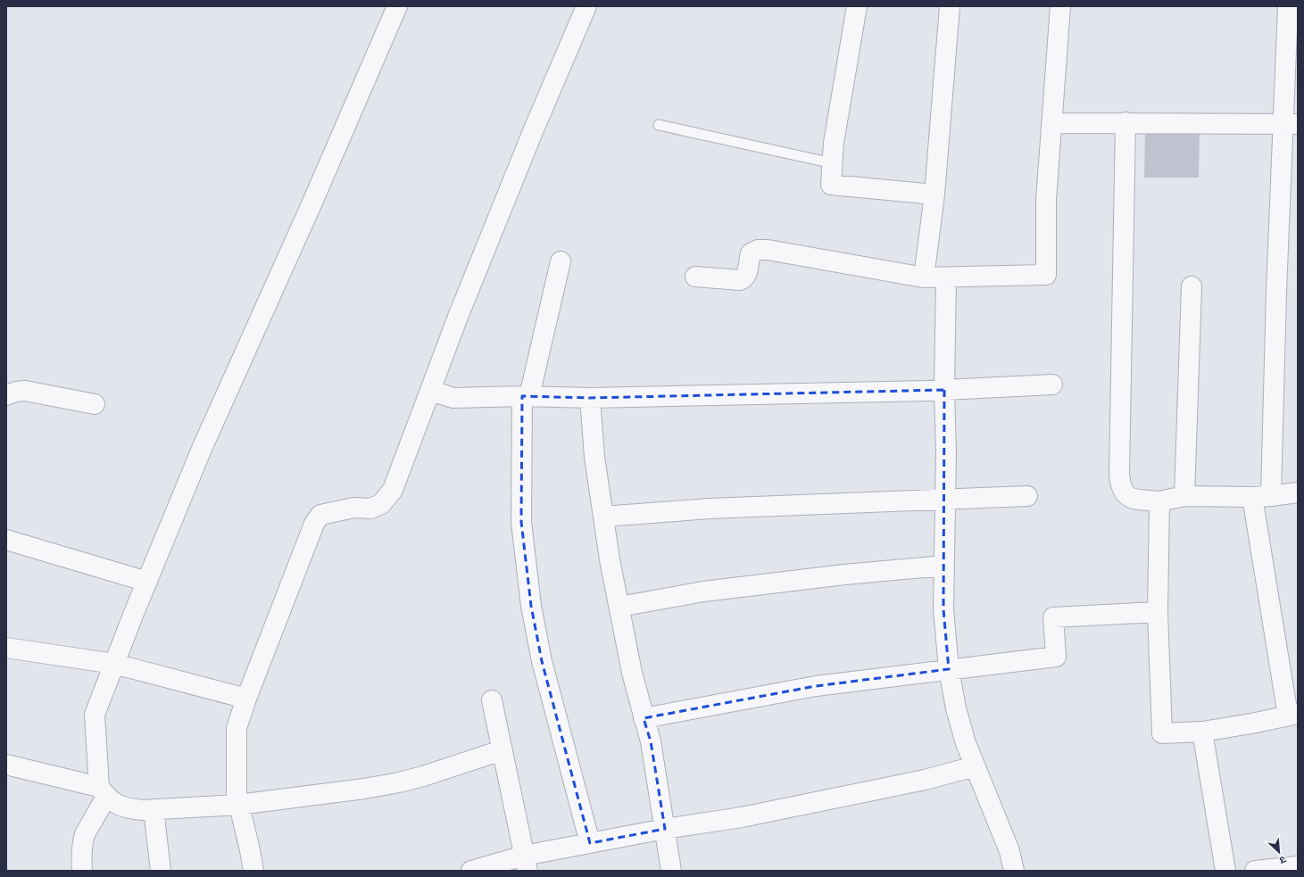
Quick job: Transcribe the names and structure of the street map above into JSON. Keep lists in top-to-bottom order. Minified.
{"north":"bottom right"}
